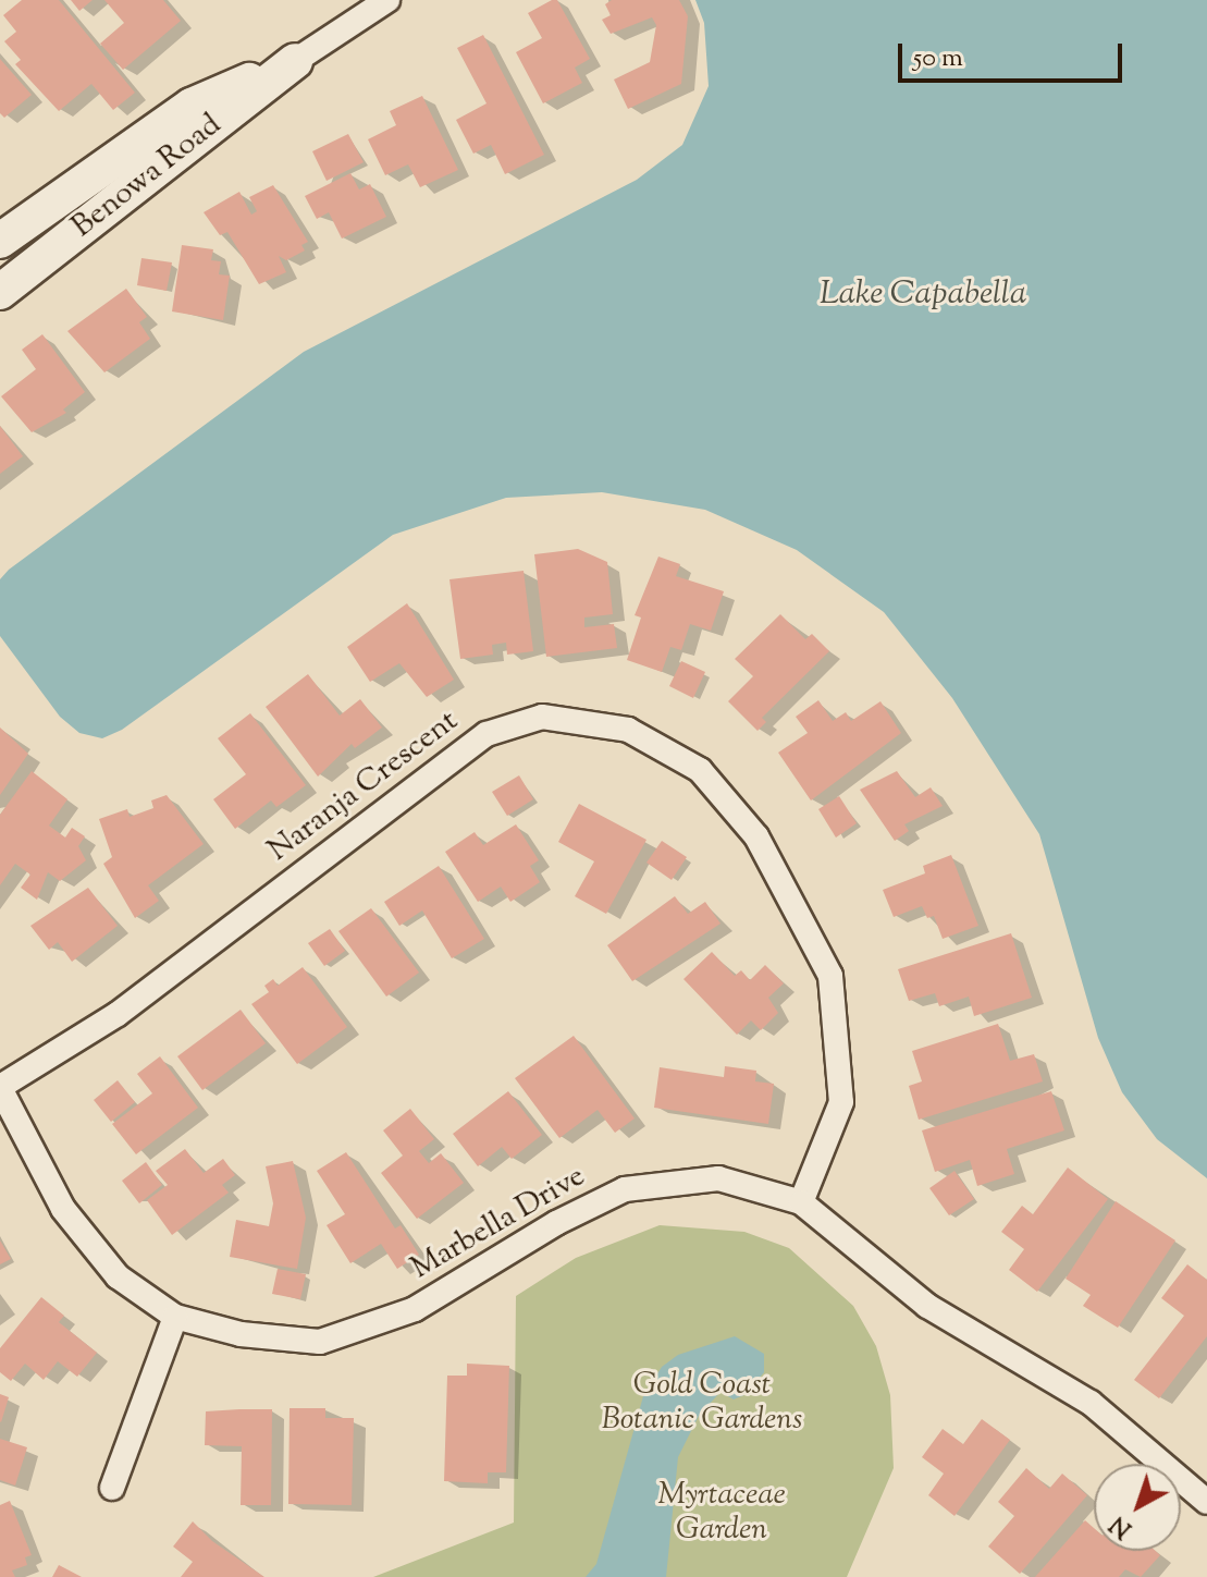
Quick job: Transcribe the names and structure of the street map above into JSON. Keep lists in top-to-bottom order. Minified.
{"streets":{"street":["Benowa Road","Naranja Crescent","Marbella Drive"]},"crossings":[["Naranja Crescent","Marbella Drive"]],"water":["Lake Capabella"],"parks":["Gold Coast Botanic Gardens","Myrtaceae Garden"],"scale_bar":"50 m","north":"bottom left"}
